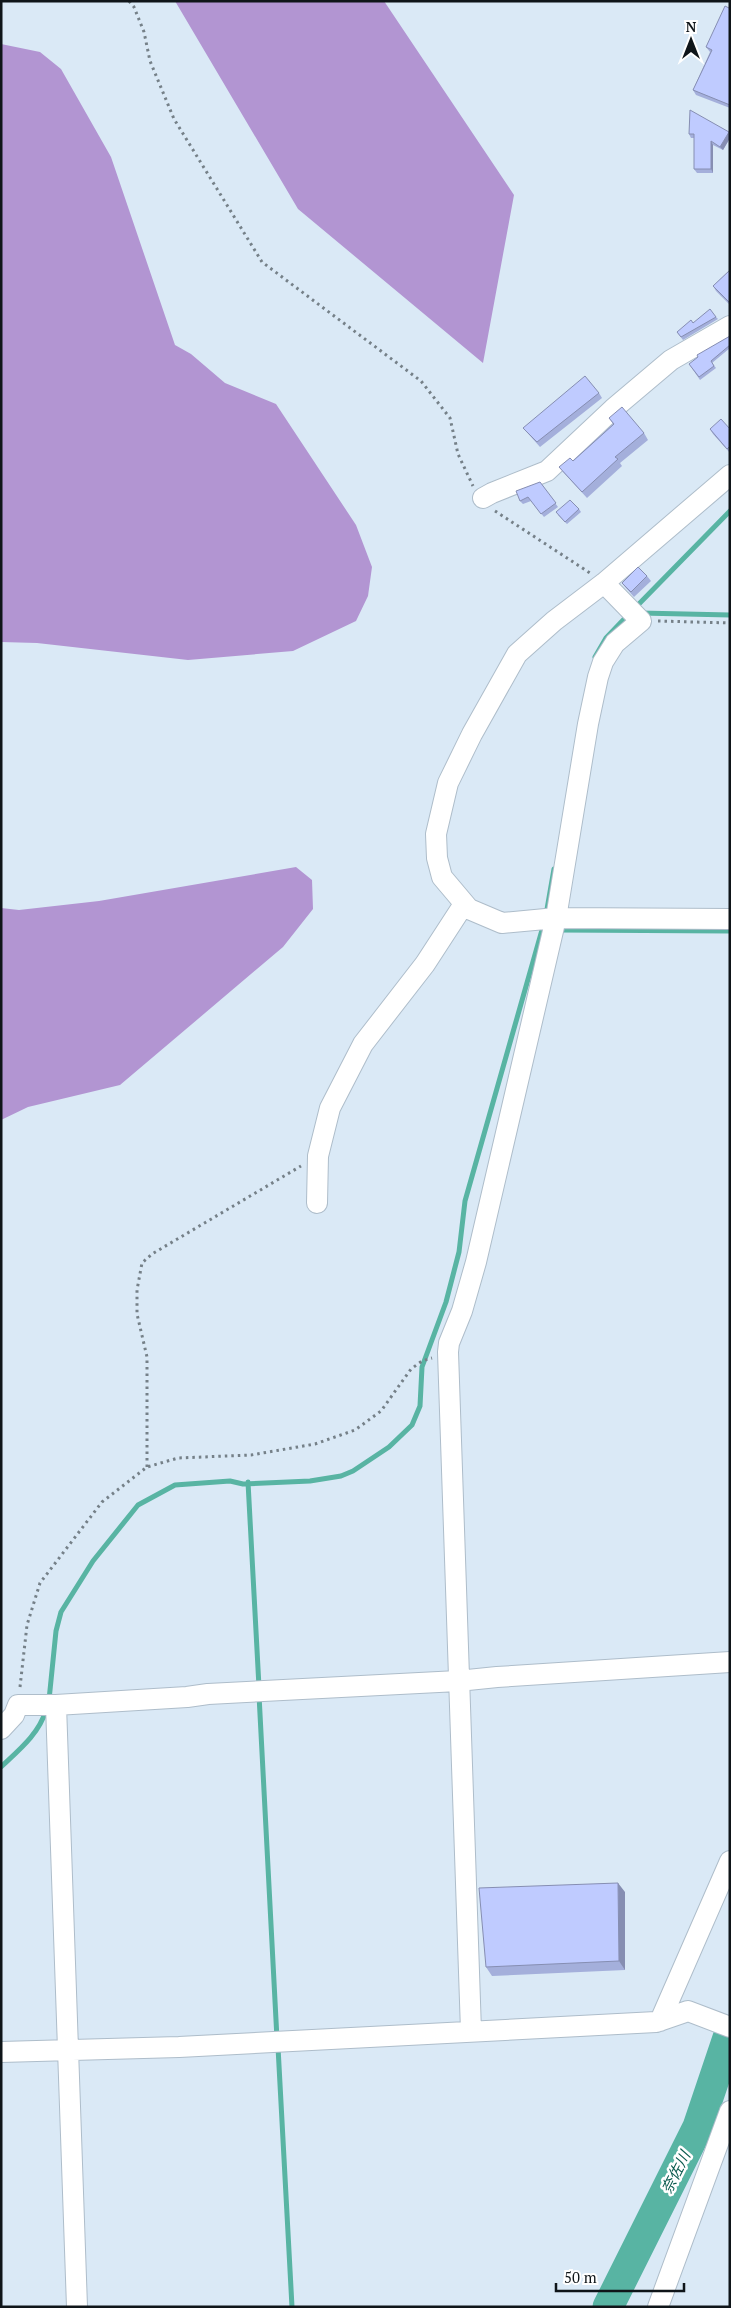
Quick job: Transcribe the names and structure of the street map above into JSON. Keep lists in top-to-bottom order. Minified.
{"water":["奈佐川"],"scale_bar":"50 m","north":"top"}
